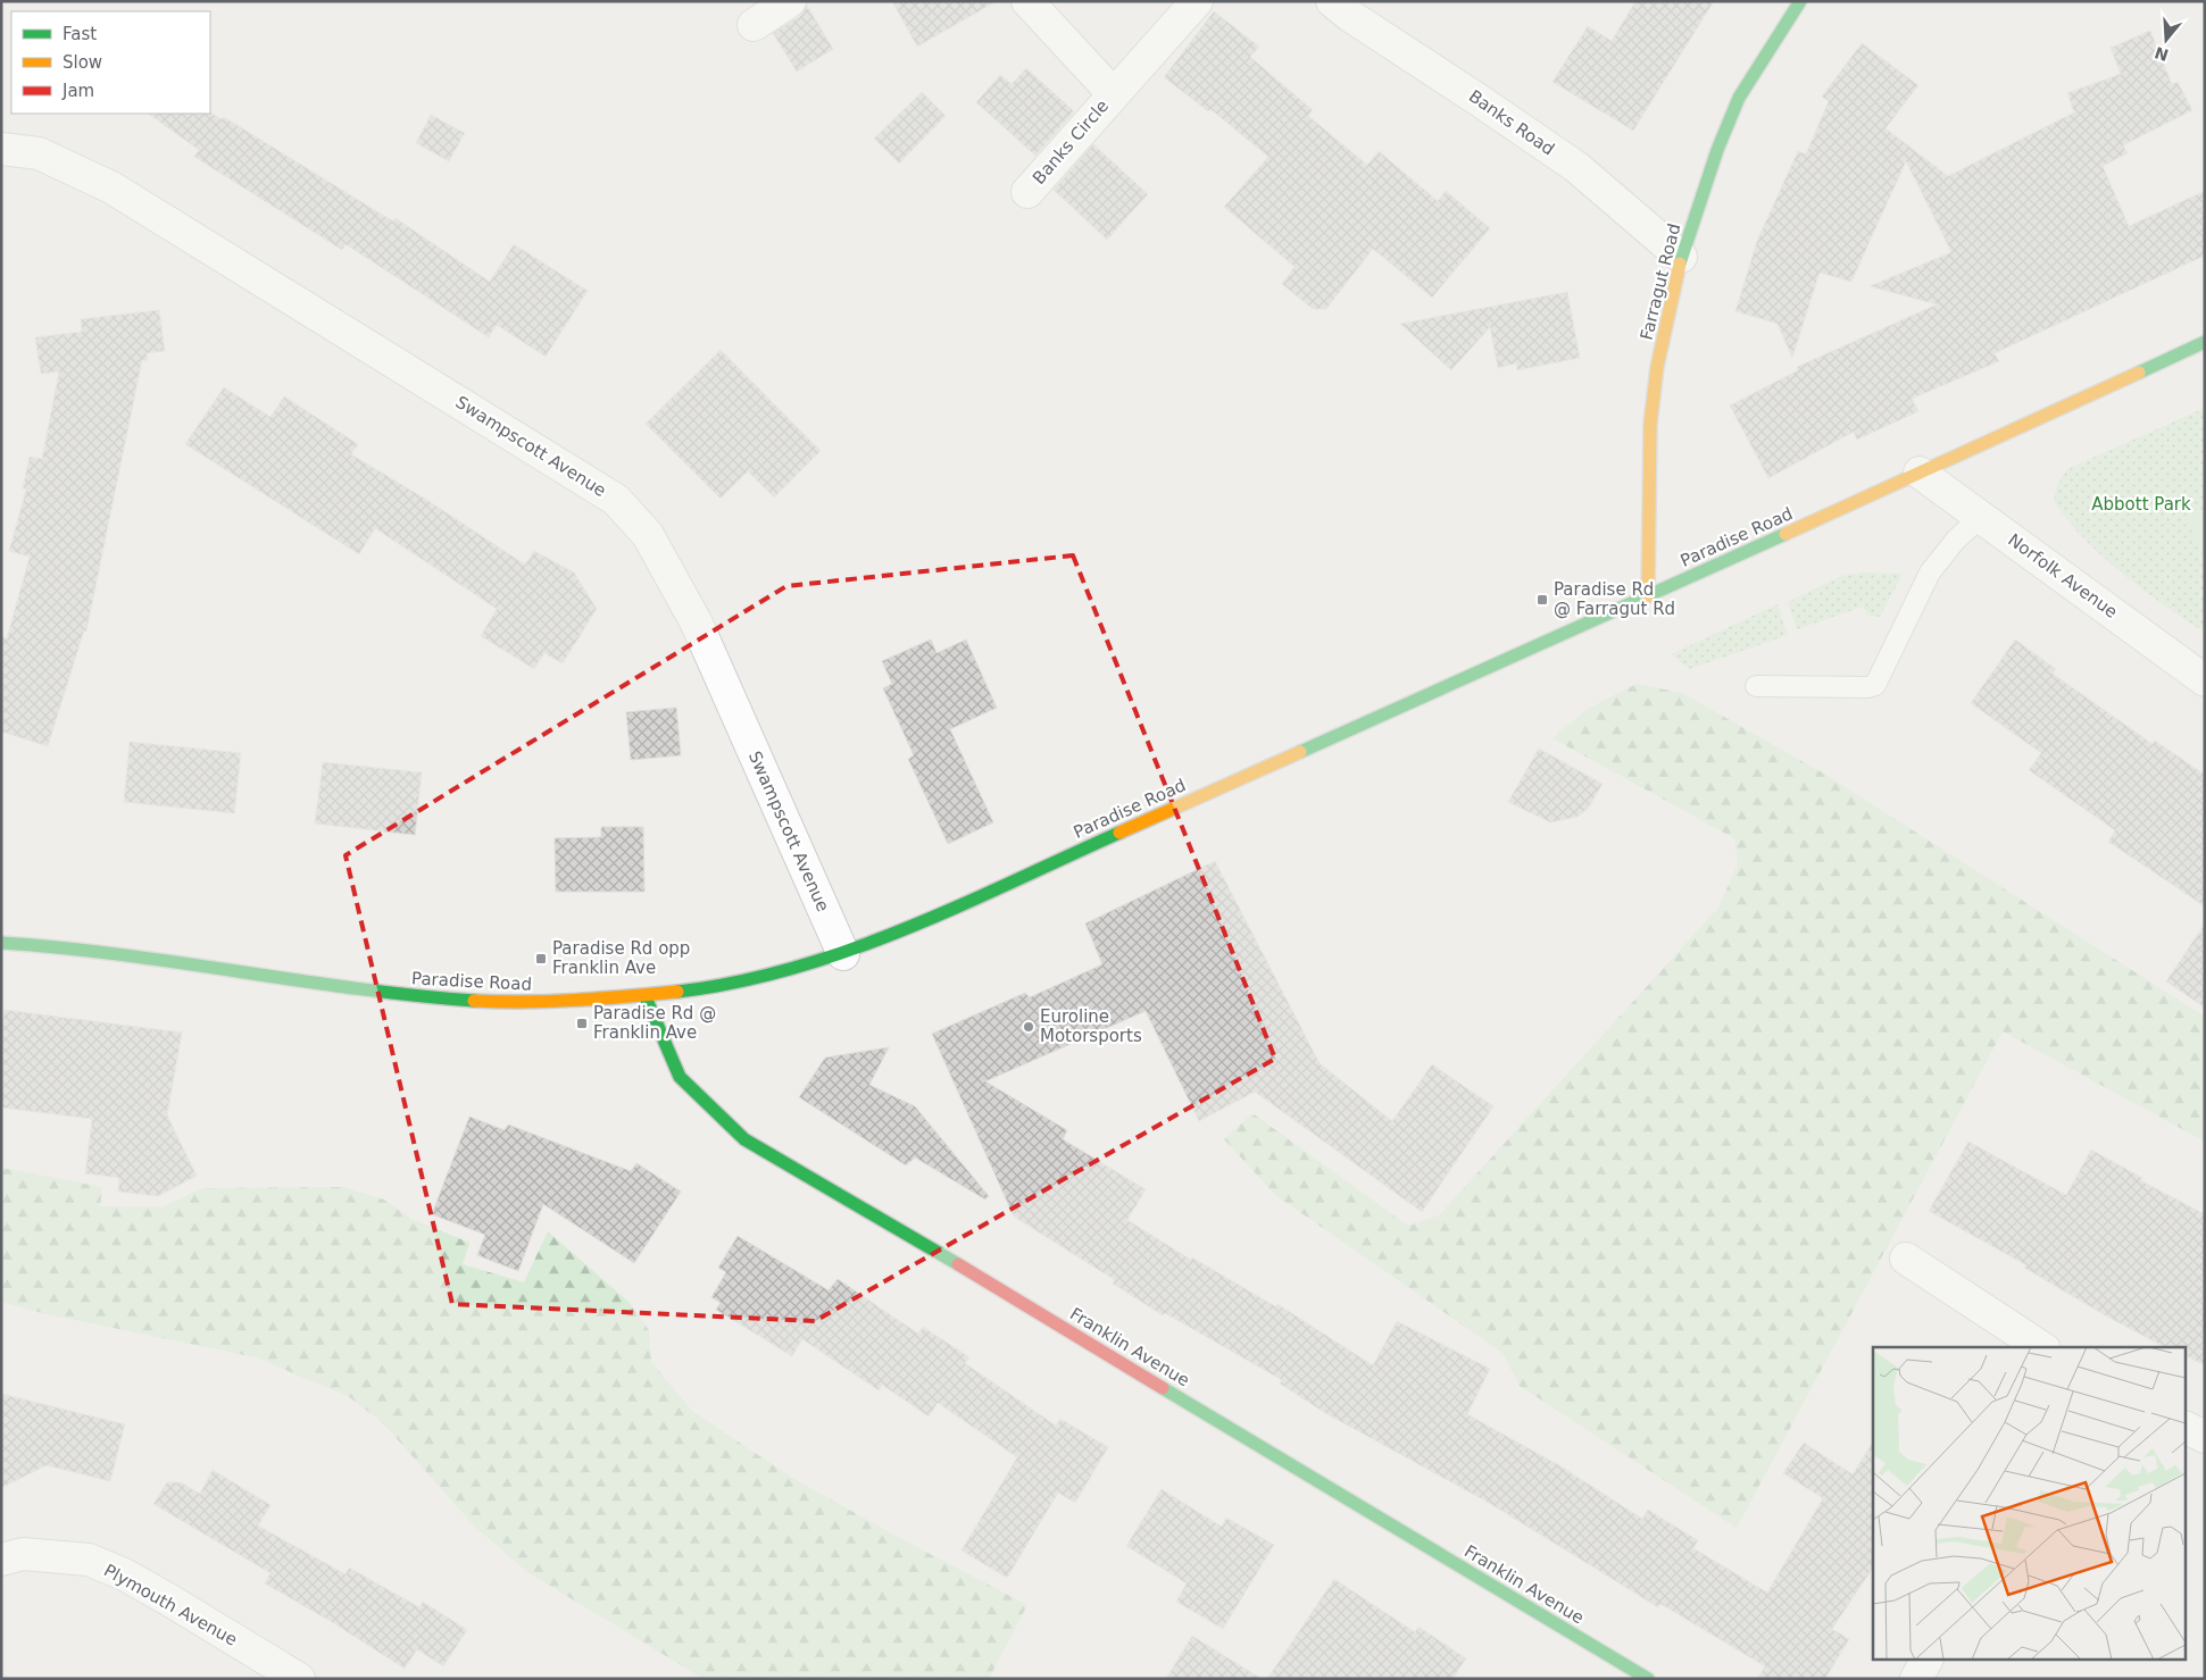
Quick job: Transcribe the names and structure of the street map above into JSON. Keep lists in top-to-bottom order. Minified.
{"streets":{"main road":["Farragut Road","Paradise Road","Franklin Avenue"],"street":["Banks Road","Banks Circle","Swampscott Avenue","Norfolk Avenue","Plymouth Avenue"]},"crossings":[["Banks Road","Farragut Road"],["Farragut Road","Paradise Road"],["Swampscott Avenue","Paradise Road"],["Paradise Road","Norfolk Avenue"],["Paradise Road","Franklin Avenue"]],"parks":["Abbott Park"],"places":{"transit":["Paradise Rd @ Farragut Rd","Paradise Rd opp Franklin Ave","Paradise Rd @ Franklin Ave"],"other":["Euroline Motorsports"]},"legend":["Fast","Slow","Jam"],"north":"bottom"}
